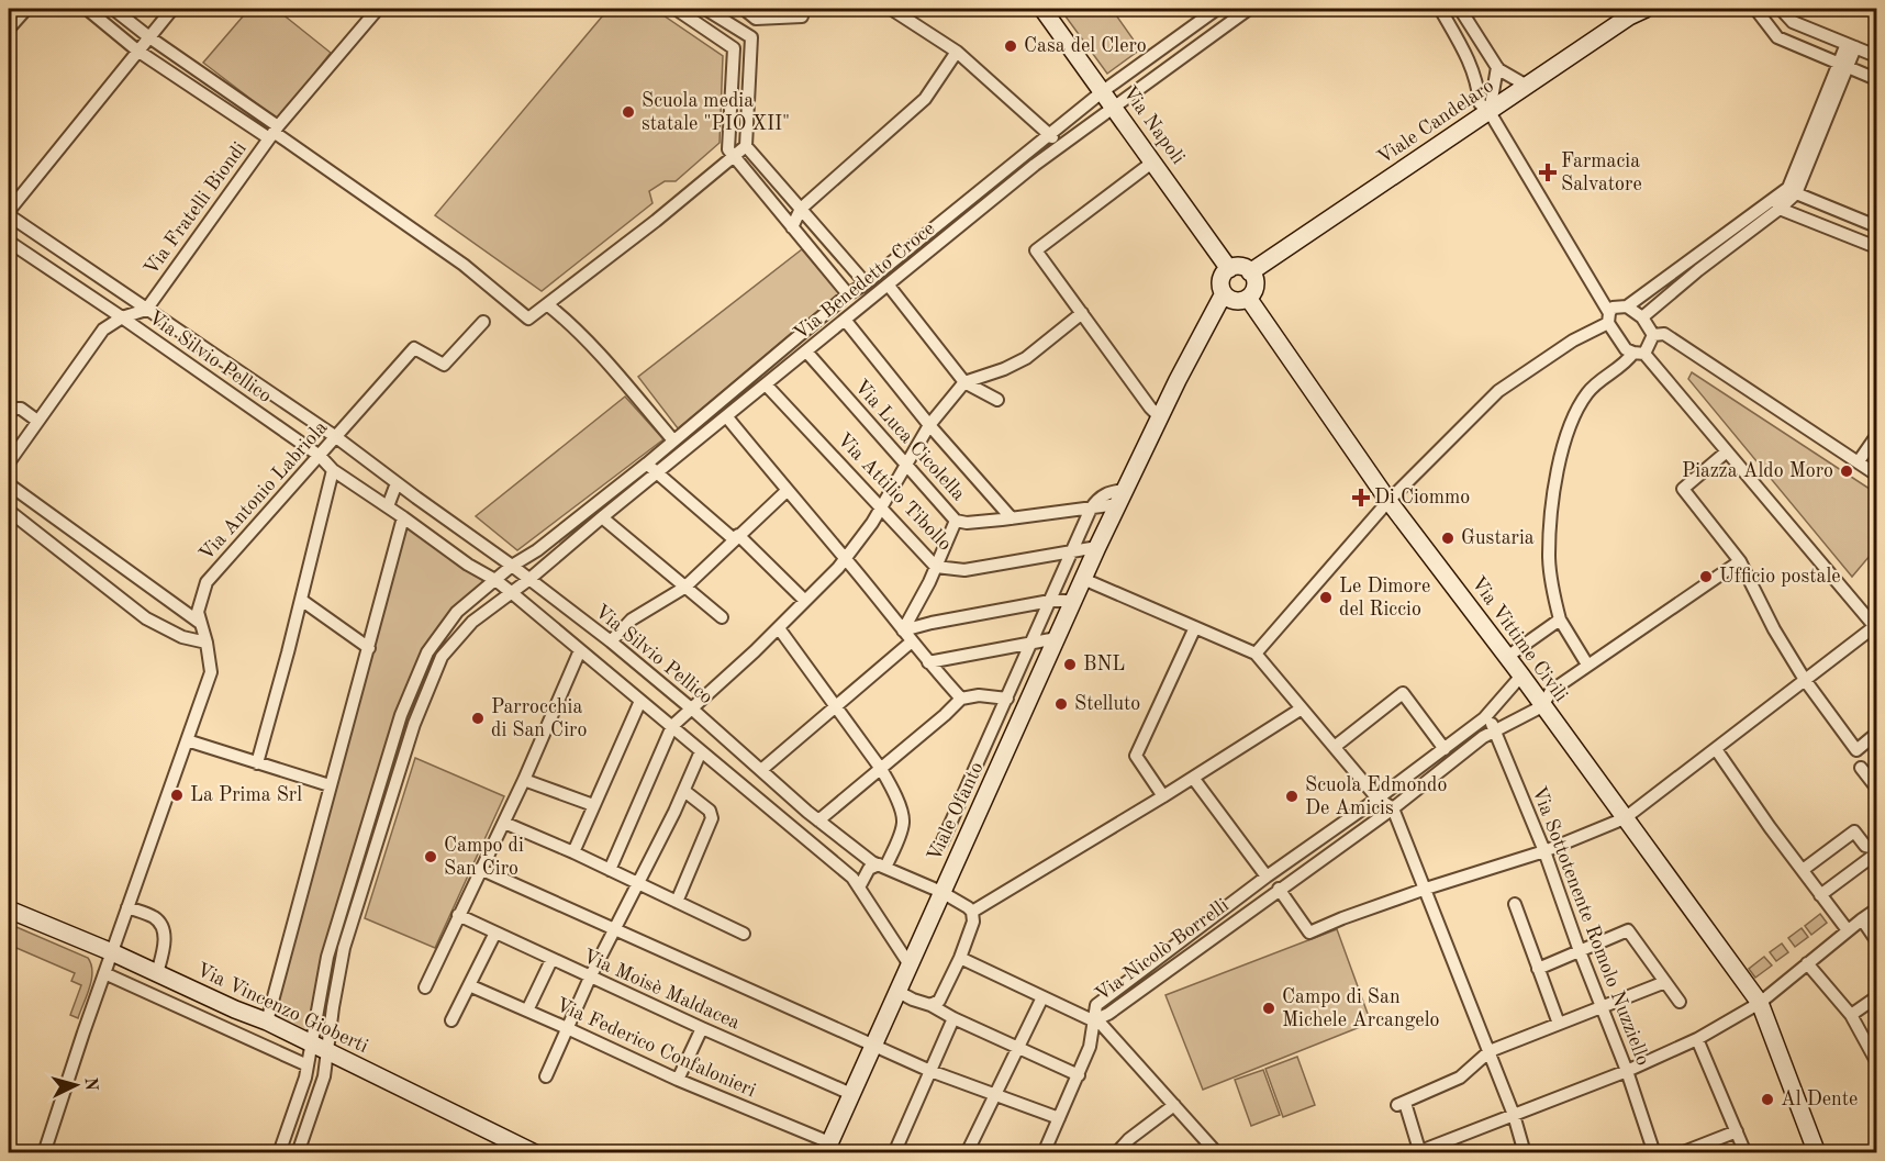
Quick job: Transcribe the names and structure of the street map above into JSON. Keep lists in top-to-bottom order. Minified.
{"streets":{"main road":["Viale Candelaro","Via Napoli","Via Vittime Civili","Viale Ofanto","Via Vincenzo Gioberti"],"street":["Via Fratelli Biondi","Via Benedetto Croce","Via Silvio Pellico","Via Luca Cicolella","Via Antonio Labriola","Via Attilio Tibollo","Via Sottotenente Romolo Nuzziello","Via Nicolò Borrelli","Via Moisè Maldacea","Via Federico Confalonieri"]},"crossings":[["Viale Candelaro","Via Napoli"],["Viale Candelaro","Via Vittime Civili"],["Viale Candelaro","Viale Ofanto"],["Via Napoli","Via Benedetto Croce"],["Via Napoli","Via Vittime Civili"],["Via Napoli","Viale Ofanto"],["Via Fratelli Biondi","Via Silvio Pellico"],["Via Benedetto Croce","Via Silvio Pellico"],["Via Benedetto Croce","Via Luca Cicolella"],["Via Benedetto Croce","Via Attilio Tibollo"],["Via Benedetto Croce","Via Vincenzo Gioberti"],["Via Silvio Pellico","Via Antonio Labriola"],["Via Silvio Pellico","Viale Ofanto"],["Via Luca Cicolella","Viale Ofanto"],["Via Antonio Labriola","Via Vincenzo Gioberti"],["Via Attilio Tibollo","Viale Ofanto"],["Via Vittime Civili","Viale Ofanto"],["Via Vittime Civili","Via Nicolò Borrelli"],["Viale Ofanto","Via Moisè Maldacea"],["Viale Ofanto","Via Federico Confalonieri"],["Via Sottotenente Romolo Nuzziello","Via Nicolò Borrelli"]],"places":{"other":["Casa del Clero","Scuola media statale \"PIO XII\"","Piazza Aldo Moro","Gustaria","Ufficio postale","Le Dimore del Riccio","BNL","Stelluto","Parrocchia di San Ciro","La Prima Srl","Scuola Edmondo De Amicis","Campo di San Ciro","Campo di San Michele Arcangelo","Al Dente"],"health":["Farmacia Salvatore","Di Ciommo"]},"north":"right"}
